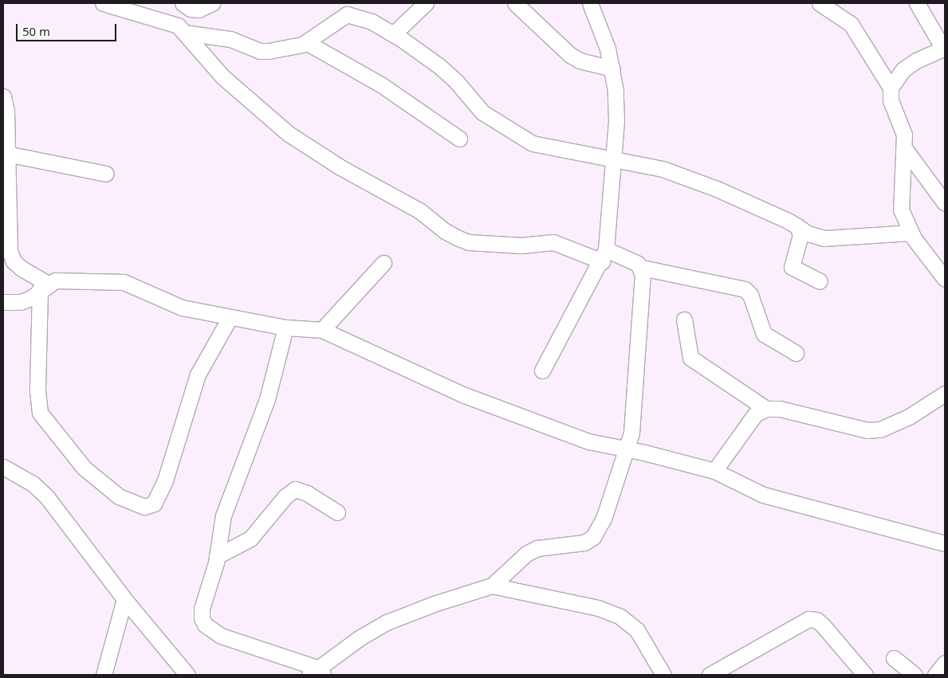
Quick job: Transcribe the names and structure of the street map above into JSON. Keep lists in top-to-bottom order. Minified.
{"scale_bar":"50 m"}
